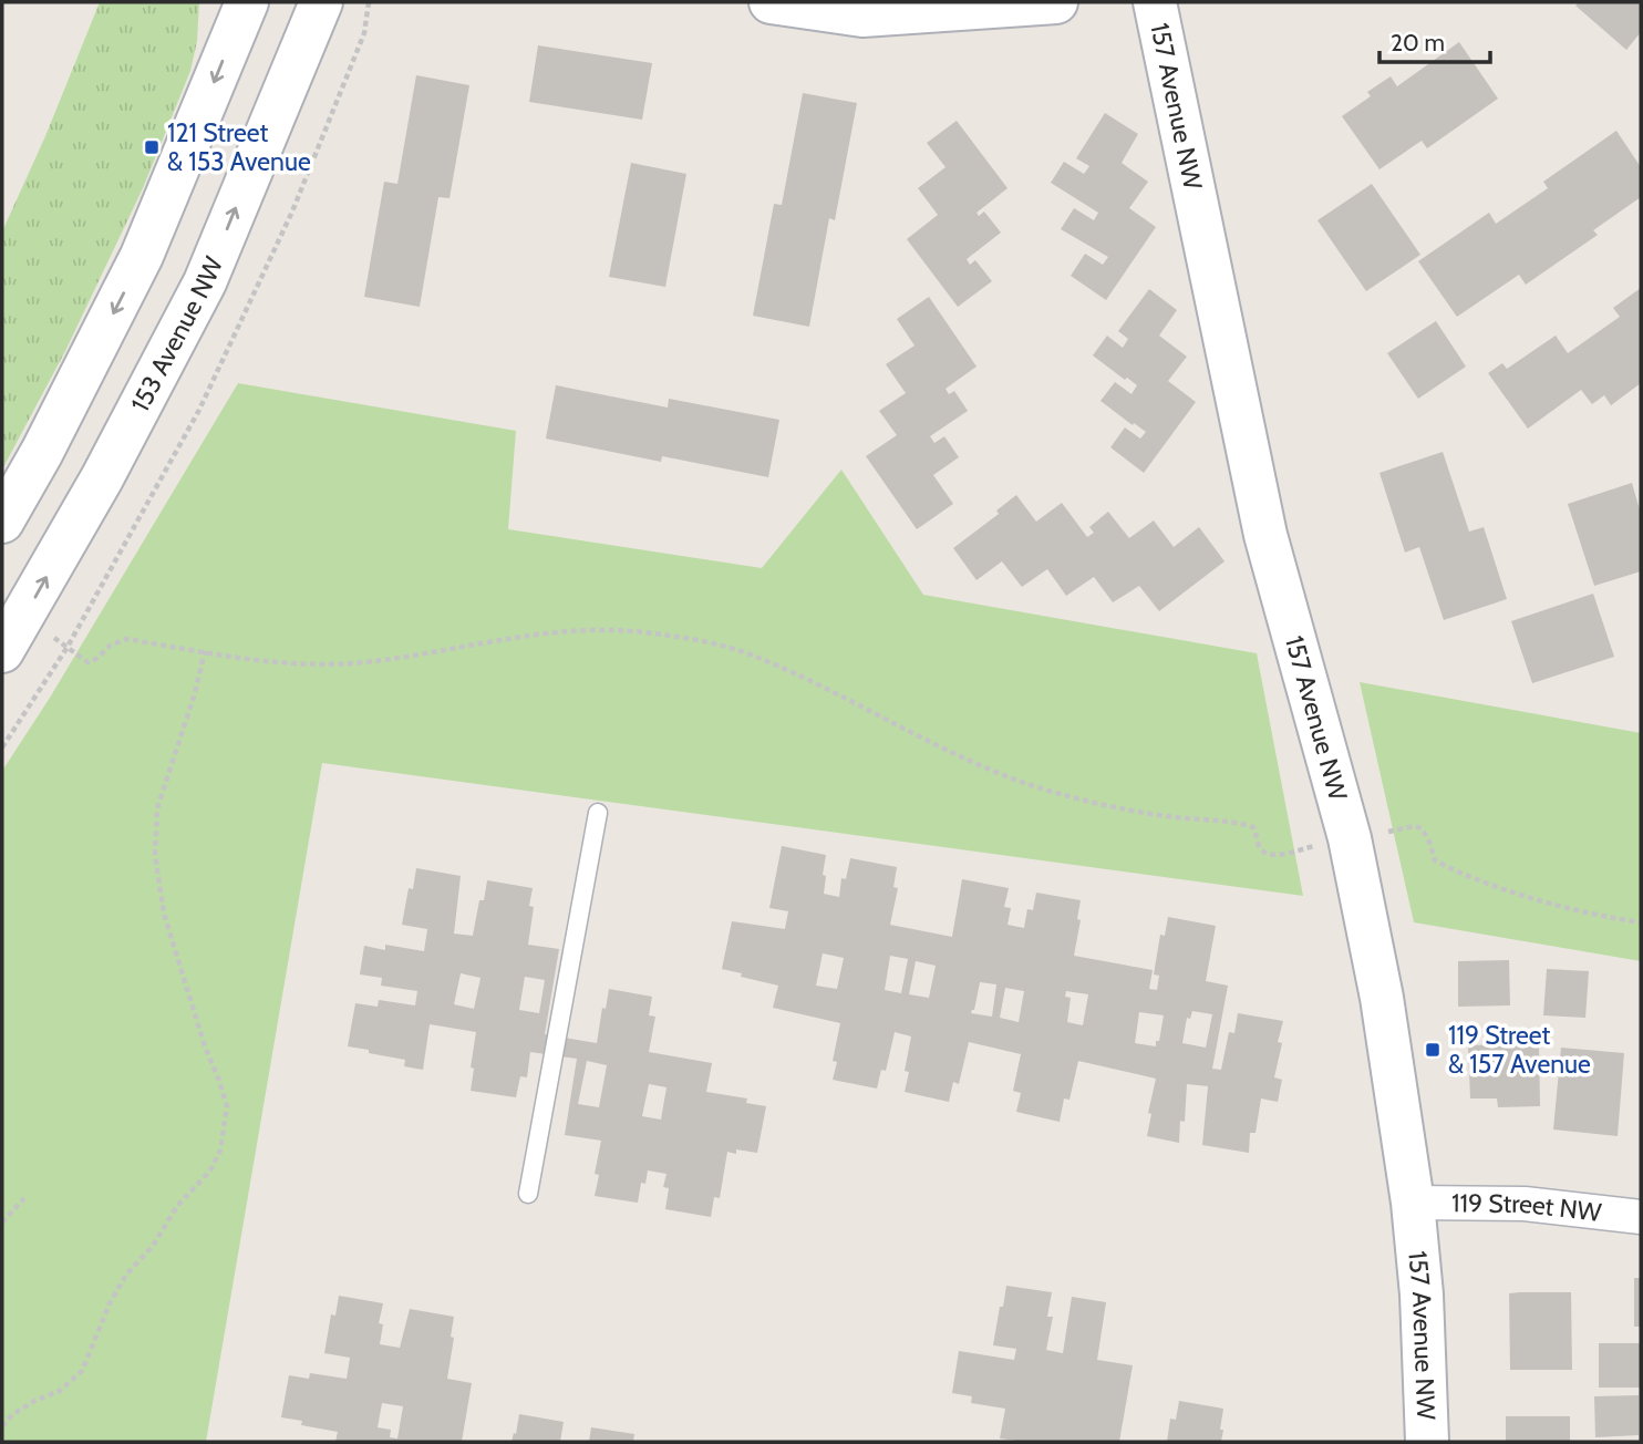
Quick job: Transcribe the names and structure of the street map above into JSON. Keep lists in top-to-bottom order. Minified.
{"streets":{"street":["157 Avenue NW","153 Avenue NW","119 Street NW"]},"crossings":[["157 Avenue NW","119 Street NW"]],"places":{"transit":["121 Street & 153 Avenue","119 Street & 157 Avenue"]},"scale_bar":"20 m"}
